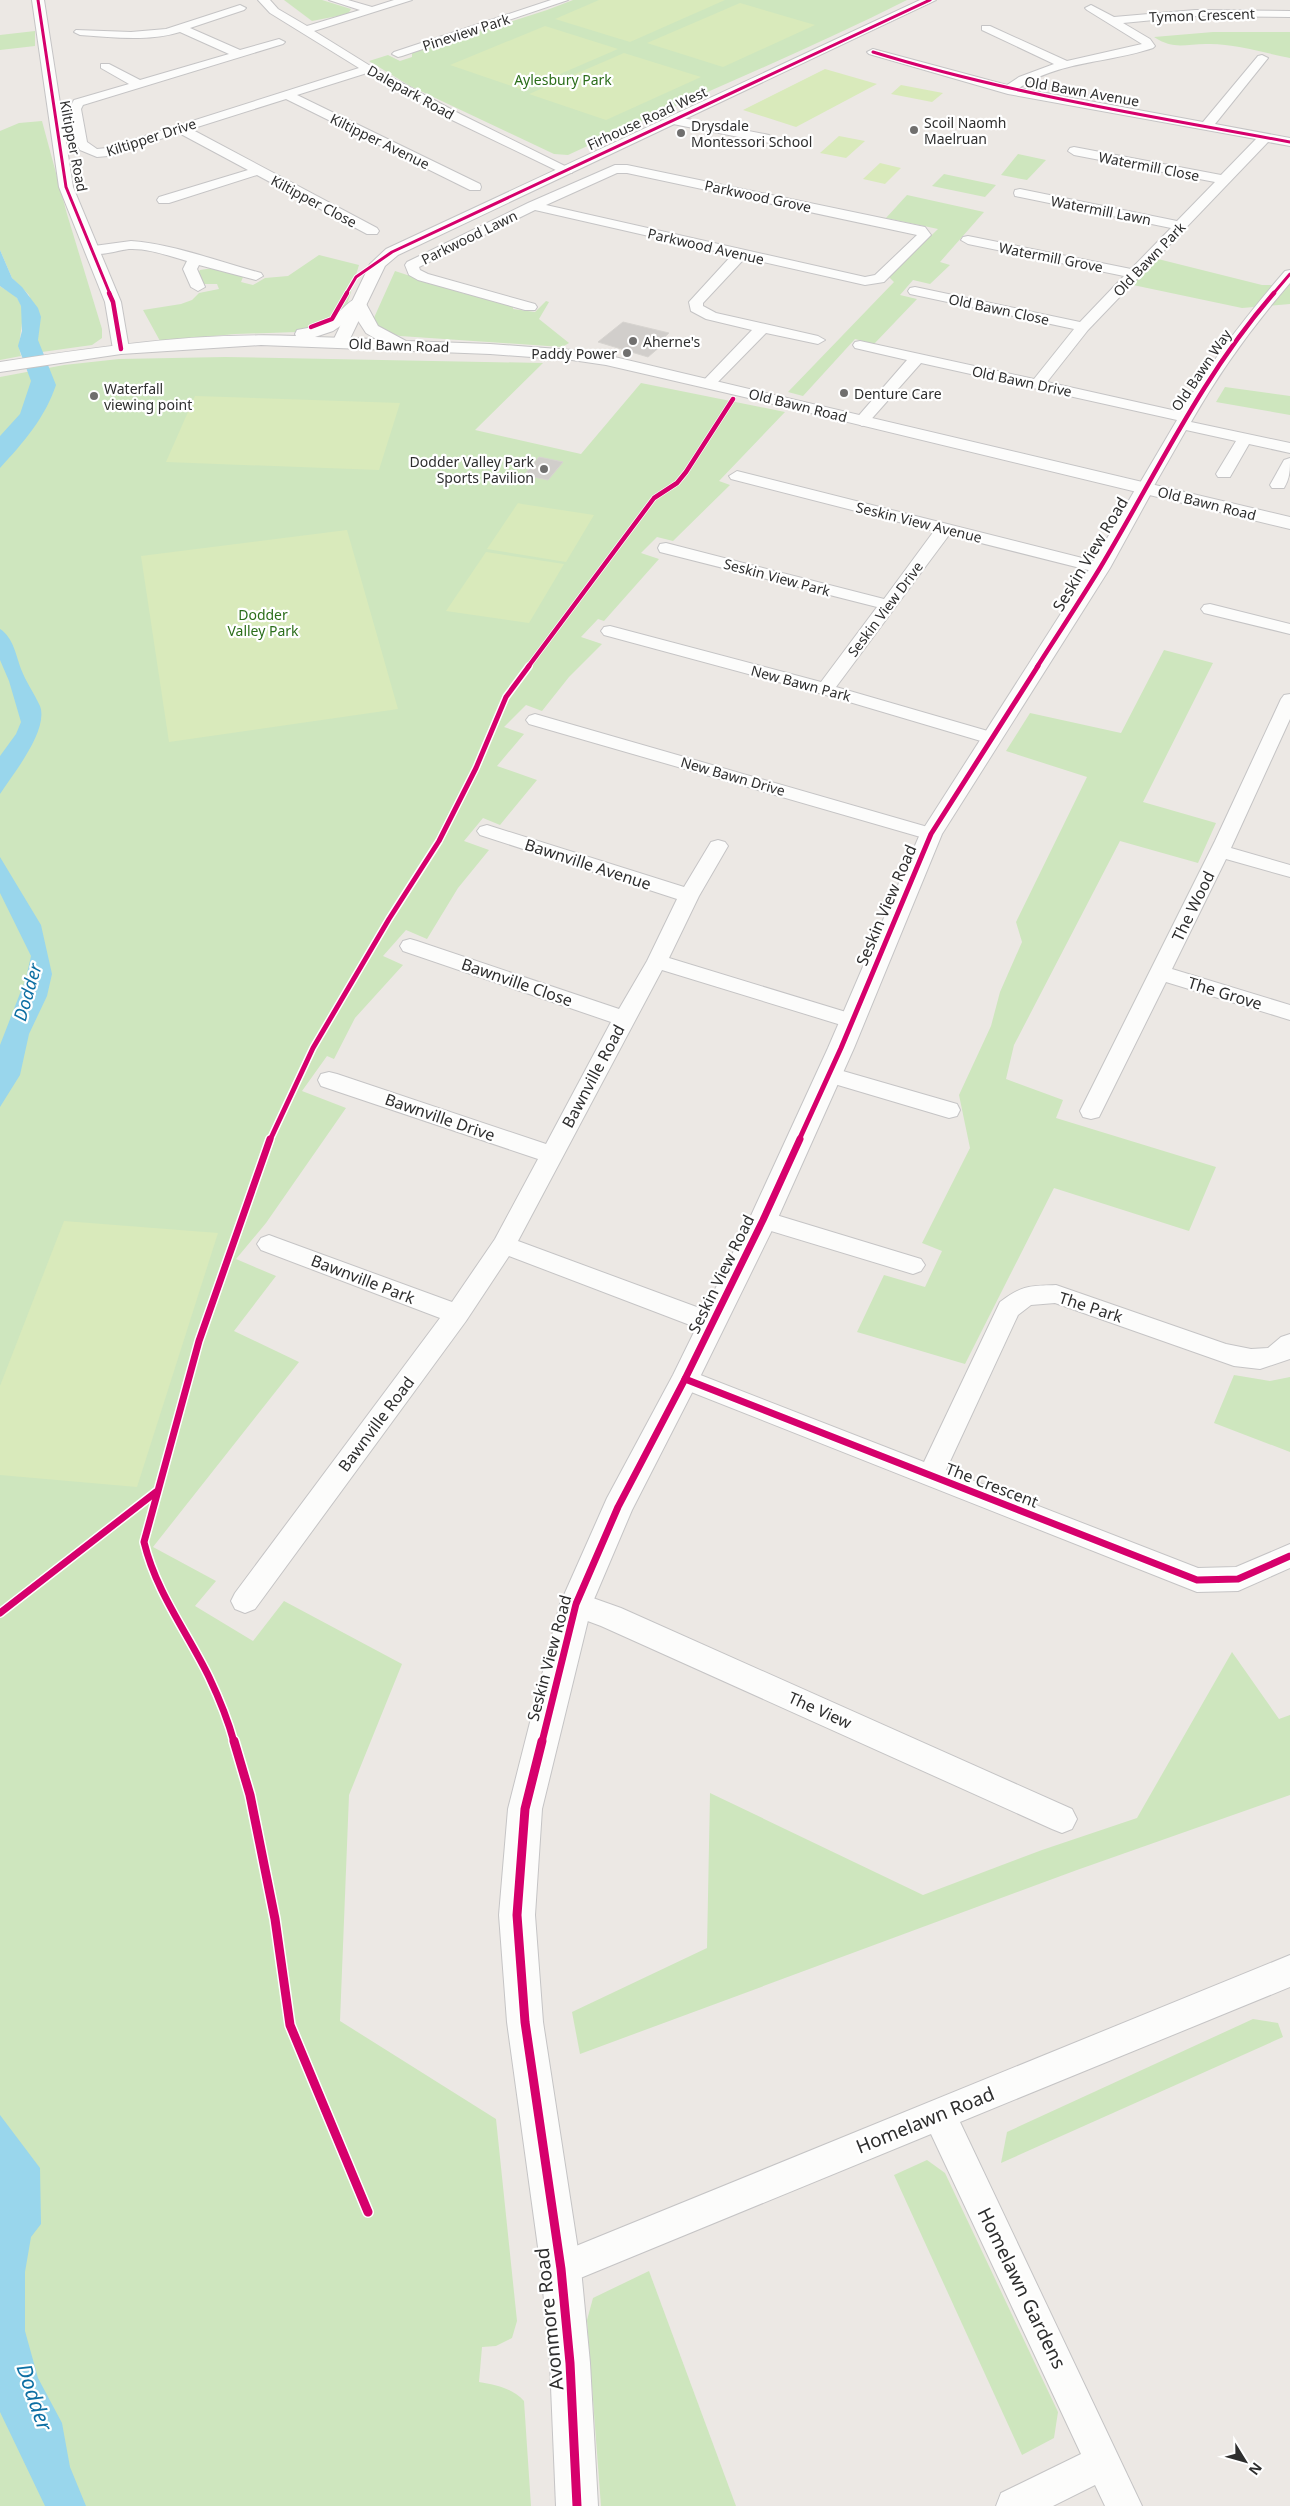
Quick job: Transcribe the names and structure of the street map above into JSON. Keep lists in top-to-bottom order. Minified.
{"streets":{"street":["Tymon Crescent","Pineview Park","Old Bawn Avenue","Dalepark Road","Firhouse Road West","Kiltipper Drive","Kiltipper Avenue","Kiltipper Road","Watermill Close","Parkwood Grove","Kiltipper Close","Watermill Lawn","Parkwood Lawn","Parkwood Avenue","Watermill Grove","Old Bawn Park","Old Bawn Close","Old Bawn Road","Old Bawn Way","Old Bawn Drive","Seskin View Avenue","Seskin View Road","Seskin View Park","Seskin View Drive","New Bawn Park","New Bawn Drive","Bawnville Avenue","The Wood","Bawnville Close","The Grove","Bawnville Road","Bawnville Drive","Bawnville Park","The Park","The Crescent","The View","Homelawn Road","Homelawn Gardens","Avonmore Road"]},"crossings":[["Tymon Crescent","Old Bawn Avenue"],["Old Bawn Avenue","Old Bawn Park"],["Dalepark Road","Firhouse Road West"],["Dalepark Road","Kiltipper Drive"],["Firhouse Road West","Old Bawn Road"],["Kiltipper Drive","Kiltipper Avenue"],["Kiltipper Drive","Kiltipper Close"],["Kiltipper Road","Old Bawn Road"],["Watermill Close","Old Bawn Park"],["Parkwood Grove","Parkwood Lawn"],["Parkwood Grove","Parkwood Avenue"],["Watermill Lawn","Old Bawn Park"],["Parkwood Lawn","Parkwood Avenue"],["Watermill Grove","Old Bawn Park"],["Old Bawn Park","Old Bawn Close"],["Old Bawn Park","Old Bawn Drive"],["Old Bawn Road","Old Bawn Way"],["Old Bawn Road","Seskin View Road"],["Old Bawn Way","Old Bawn Drive"],["Old Bawn Way","Seskin View Road"],["Seskin View Avenue","Seskin View Road"],["Seskin View Avenue","Seskin View Drive"],["Seskin View Road","New Bawn Park"],["Seskin View Road","New Bawn Drive"],["Seskin View Road","The Crescent"],["Seskin View Road","The View"],["Seskin View Road","Avonmore Road"],["Seskin View Park","Seskin View Drive"],["Seskin View Drive","New Bawn Park"],["Bawnville Avenue","Bawnville Road"],["The Wood","The Grove"],["Bawnville Close","Bawnville Road"],["Bawnville Road","Bawnville Drive"],["Bawnville Road","Bawnville Park"],["The Park","The Crescent"],["Homelawn Road","Homelawn Gardens"],["Homelawn Road","Avonmore Road"]],"water":["Dodder"],"parks":["Aylesbury Park","Dodder Valley Park"],"places":["Scoil Naomh Maelruan","Drysdale Montessori School","Aherne's","Paddy Power","Denture Care","Waterfall viewing point","Dodder Valley Park Sports Pavilion"],"north":"bottom right"}
